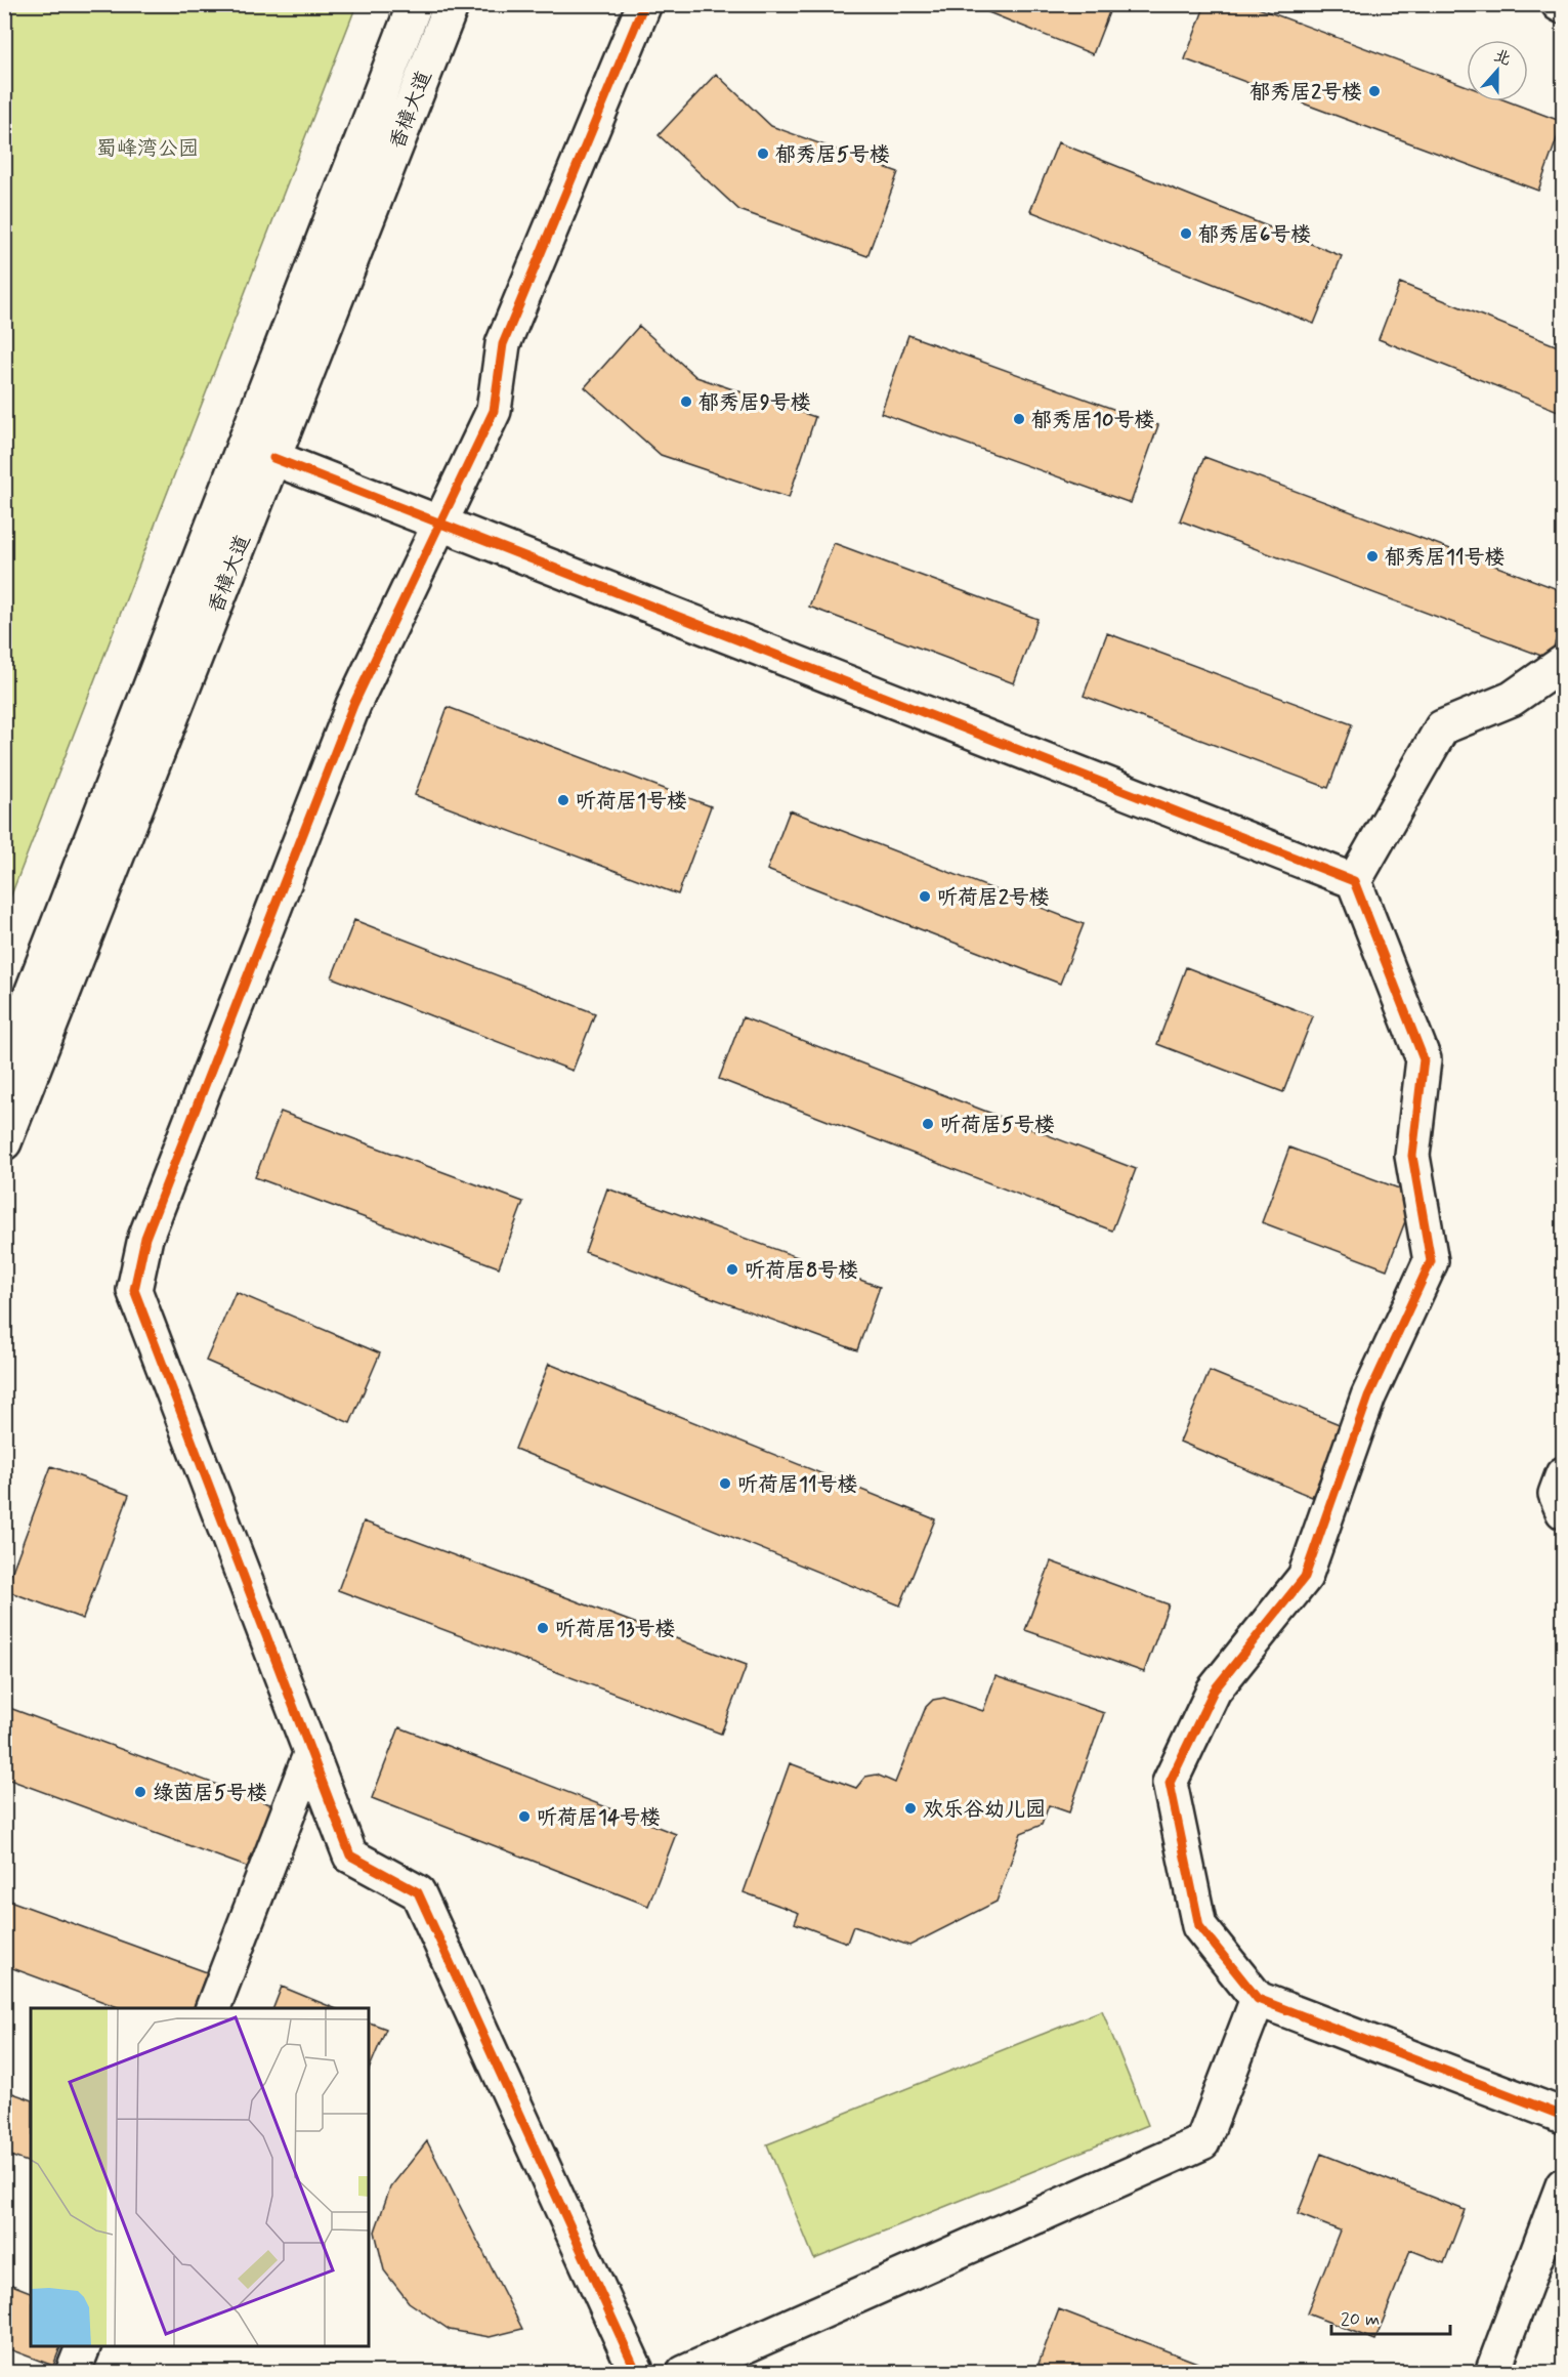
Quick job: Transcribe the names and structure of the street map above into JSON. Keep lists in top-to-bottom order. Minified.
{"streets":{"street":["香樟大道"]},"parks":["蜀峰湾公园"],"places":["郁秀居2号楼","郁秀居5号楼","郁秀居6号楼","郁秀居9号楼","郁秀居10号楼","郁秀居11号楼","听荷居1号楼","听荷居2号楼","听荷居5号楼","听荷居8号楼","听荷居11号楼","听荷居13号楼","绿茵居5号楼","欢乐谷幼儿园","听荷居14号楼"],"scale_bar":"20 m","north":"top"}
